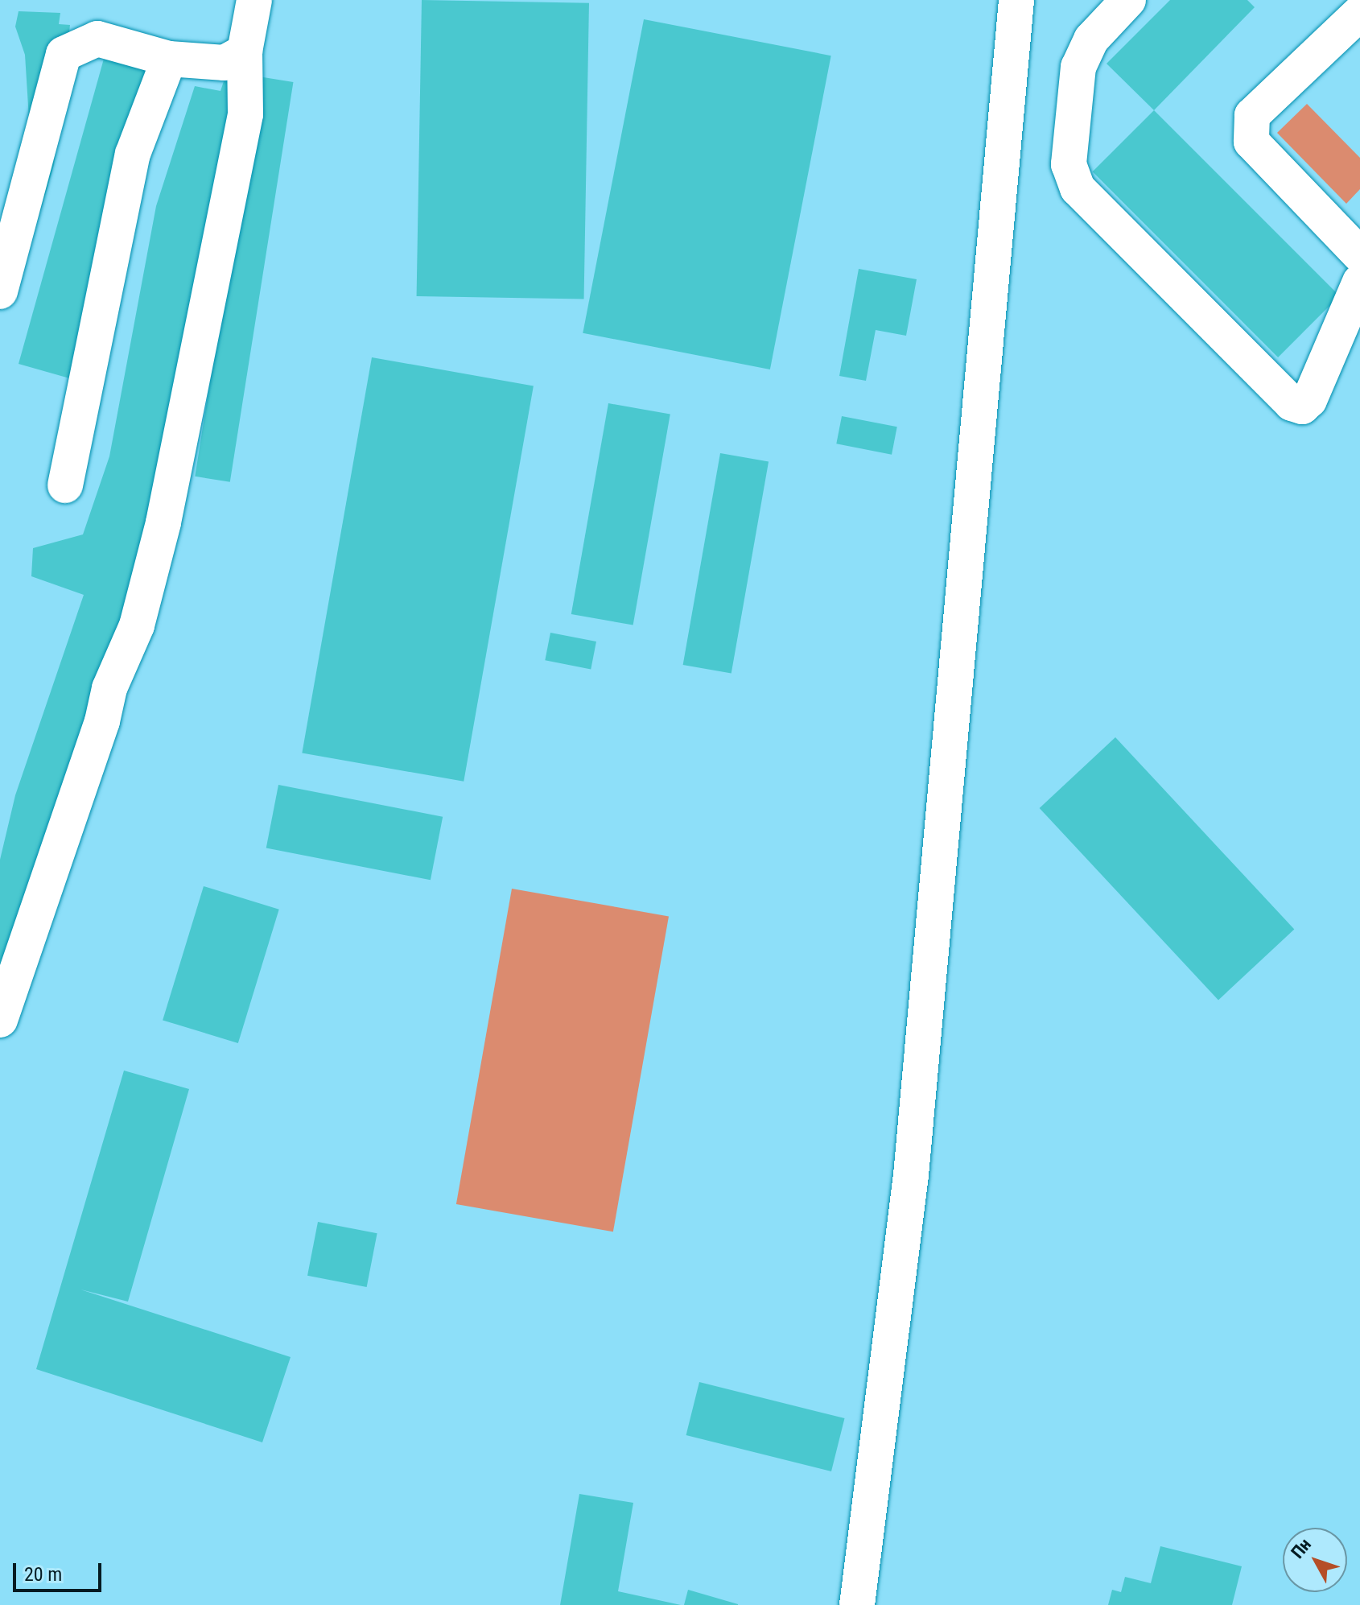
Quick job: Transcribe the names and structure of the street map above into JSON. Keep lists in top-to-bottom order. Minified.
{"scale_bar":"20 m","north":"top left"}
